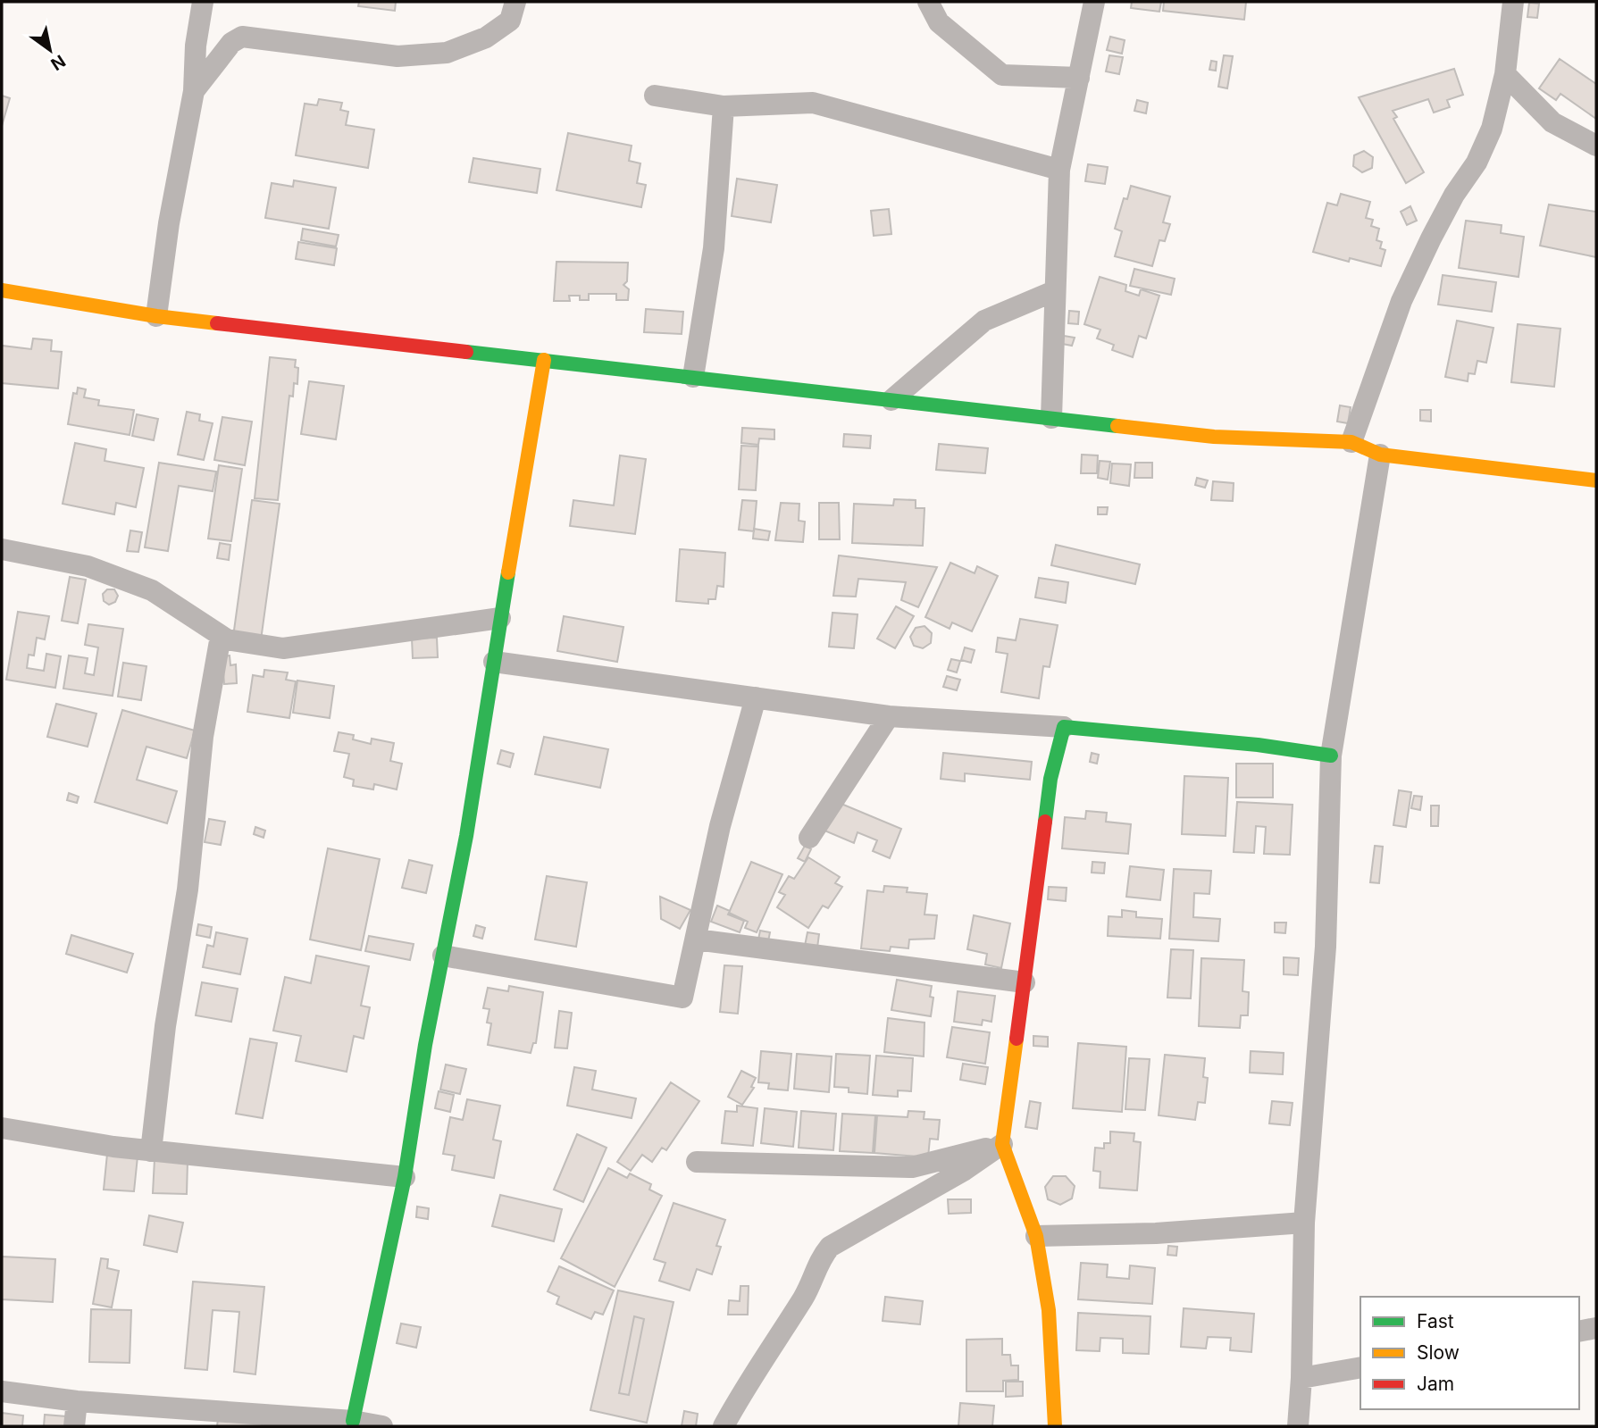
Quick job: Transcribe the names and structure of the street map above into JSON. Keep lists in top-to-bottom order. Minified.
{"legend":["Fast","Slow","Jam"],"north":"bottom right"}
